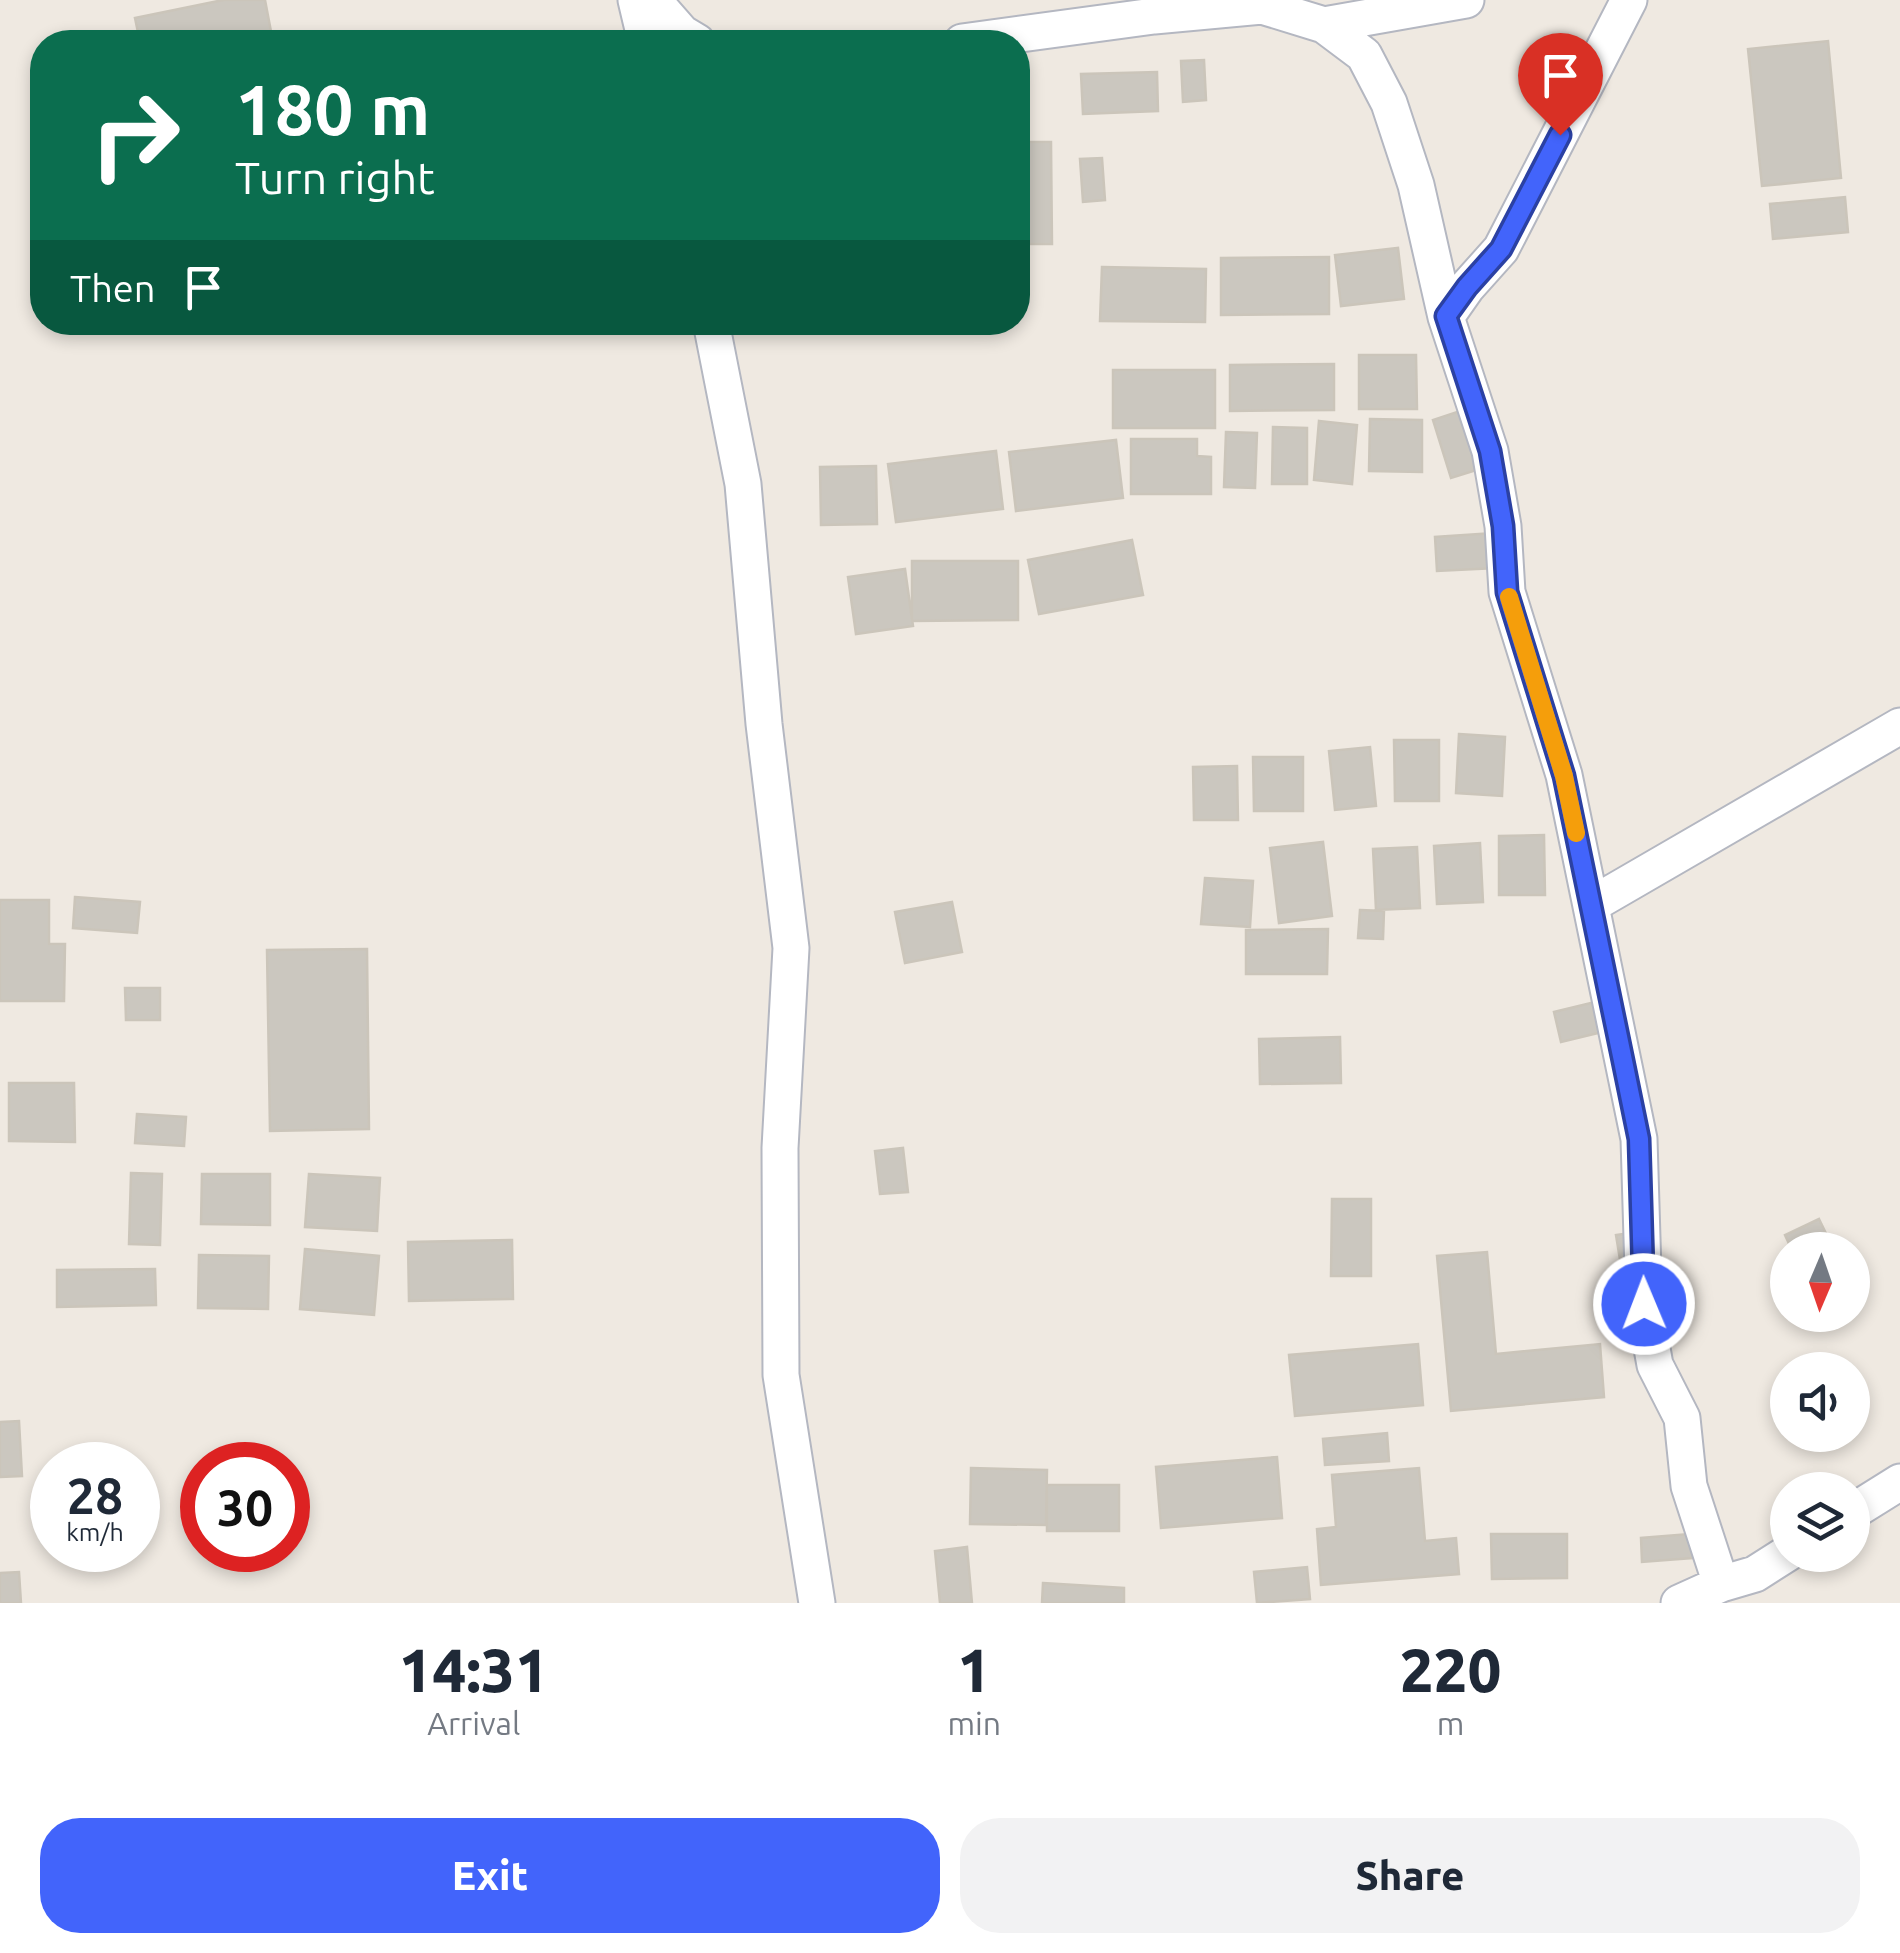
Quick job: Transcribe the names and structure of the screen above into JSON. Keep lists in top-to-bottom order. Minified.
{"north":"bottom","page":{"turn":["180 m","Turn right"],"then":"Then","speed":"28 km/h","limit":"30","eta":["14:31","Arrival","1","min","220","m"],"buttons":["Exit","Share"]}}
